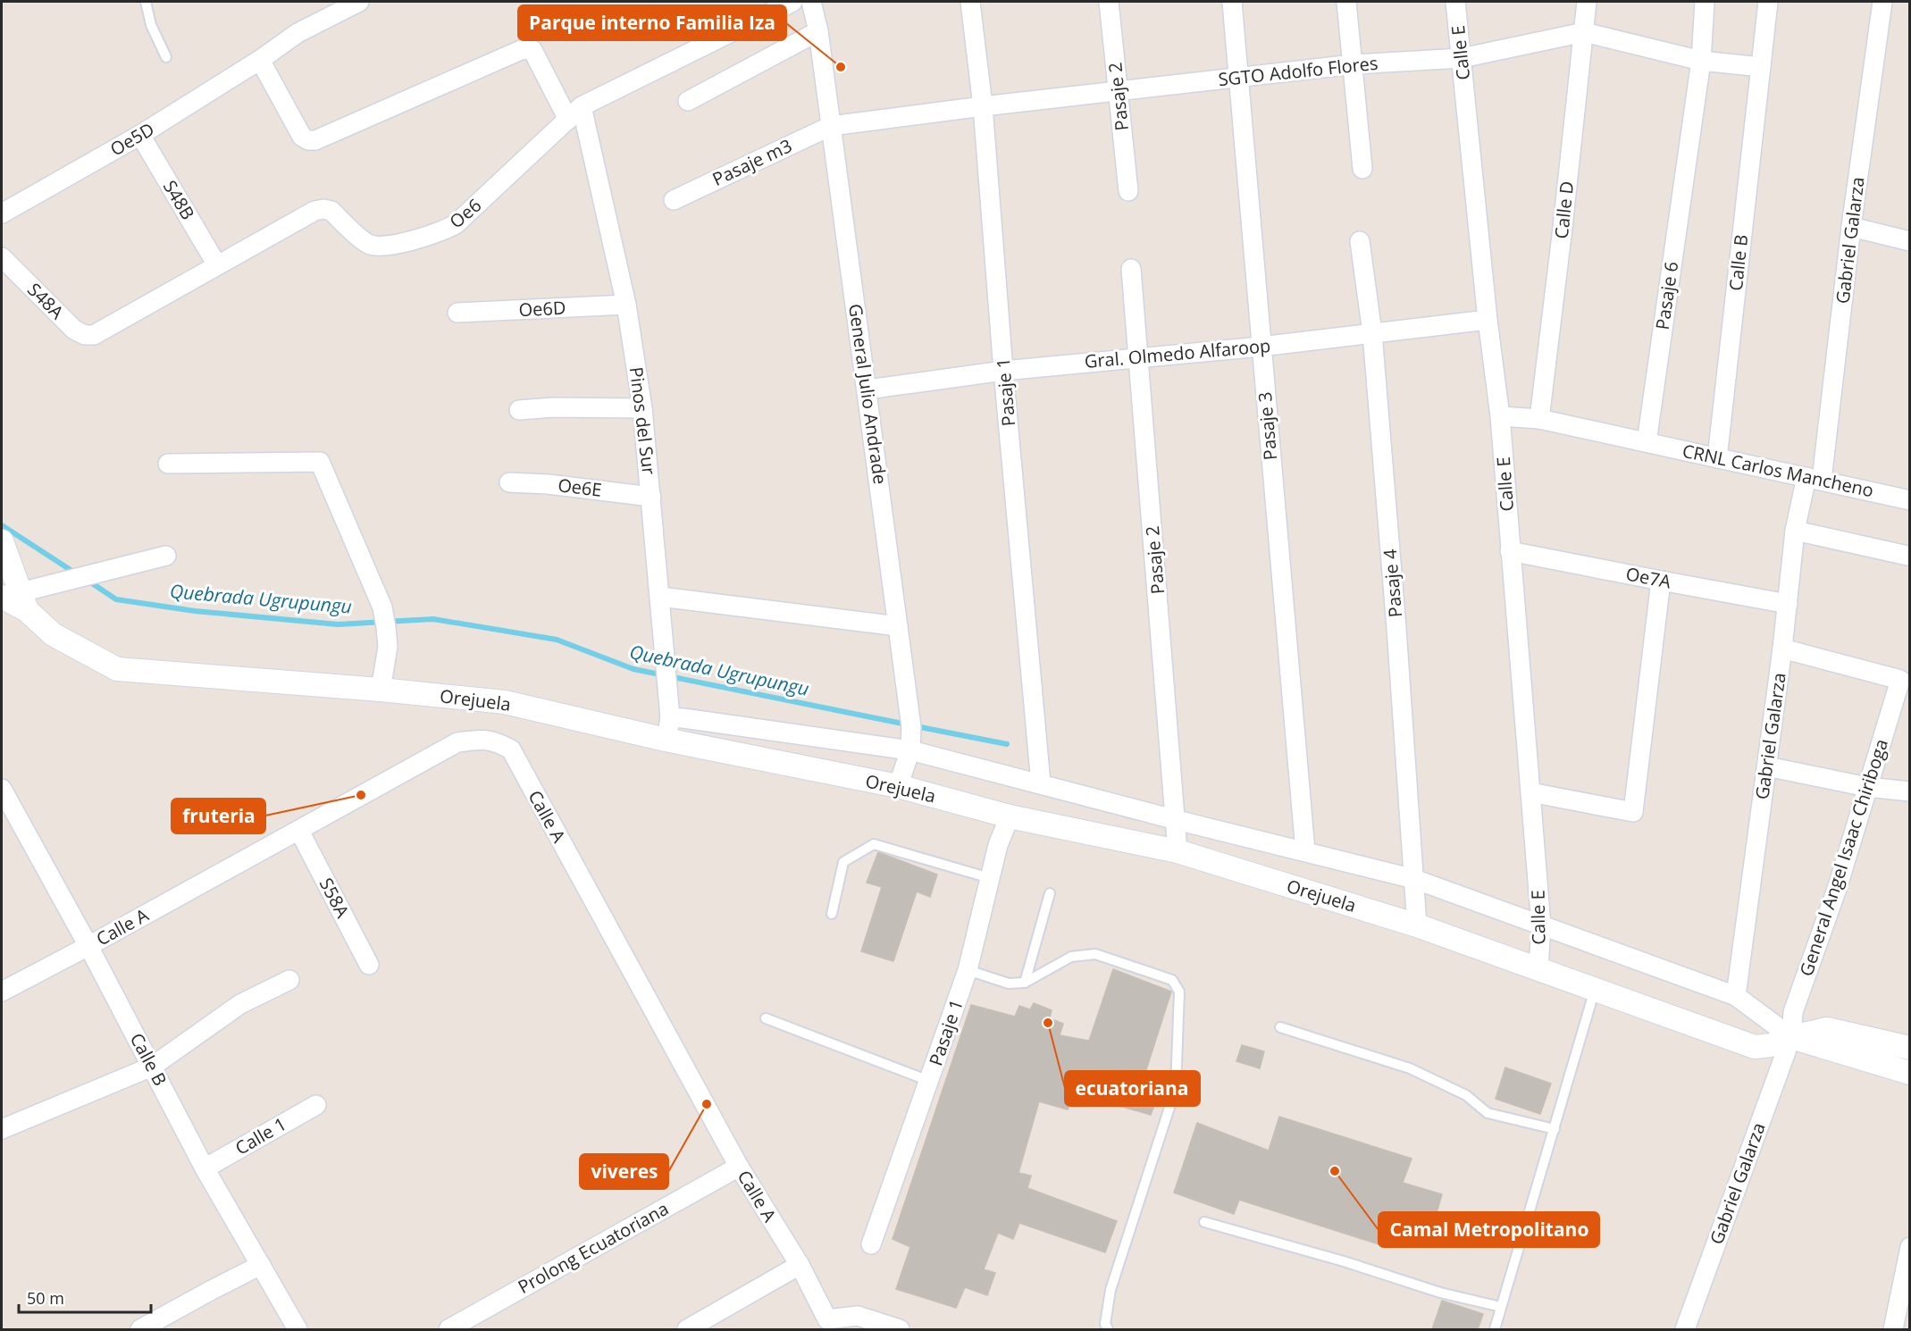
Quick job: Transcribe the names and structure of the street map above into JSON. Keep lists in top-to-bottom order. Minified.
{"streets":{"street":["Calle E","SGTO Adolfo Flores","Pasaje 2","Oe5D","Pasaje m3","S48B","Calle D","Oe6","Gabriel Galarza","Calle B","Pasaje 6","S48A","Oe6D","Gral. Olmedo Alfaroop","Pasaje 1","General Julio Andrade","Pinos del Sur","Pasaje 3","CRNL Carlos Mancheno","Oe6E","Oe7A","Pasaje 4","Orejuela","Calle A","General Angel Isaac Chiriboga","S58A","Calle 1","Prolong Ecuatoriana"]},"crossings":[["Calle E","SGTO Adolfo Flores"],["Calle E","Gral. Olmedo Alfaroop"],["Calle E","Oe7A"],["Calle E","Orejuela"],["SGTO Adolfo Flores","Pasaje 2"],["SGTO Adolfo Flores","Pasaje m3"],["SGTO Adolfo Flores","Calle D"],["SGTO Adolfo Flores","Calle B"],["SGTO Adolfo Flores","Pasaje 6"],["SGTO Adolfo Flores","Pasaje 1"],["SGTO Adolfo Flores","General Julio Andrade"],["SGTO Adolfo Flores","Pasaje 3"],["Pasaje 2","Gral. Olmedo Alfaroop"],["Pasaje 2","Orejuela"],["Oe5D","S48B"],["Pasaje m3","General Julio Andrade"],["S48B","Oe6"],["Oe6","S48A"],["Oe6","Pinos del Sur"],["Gabriel Galarza","CRNL Carlos Mancheno"],["Gabriel Galarza","Oe7A"],["Gabriel Galarza","Orejuela"],["Gabriel Galarza","General Angel Isaac Chiriboga"],["Calle B","CRNL Carlos Mancheno"],["Calle B","Calle A"],["Calle B","Calle 1"],["Pasaje 6","CRNL Carlos Mancheno"],["Oe6D","Pinos del Sur"],["Gral. Olmedo Alfaroop","Pasaje 1"],["Gral. Olmedo Alfaroop","General Julio Andrade"],["Gral. Olmedo Alfaroop","Pasaje 3"],["Gral. Olmedo Alfaroop","Pasaje 4"],["Pasaje 1","Orejuela"],["General Julio Andrade","Orejuela"],["Pinos del Sur","Oe6E"],["Pinos del Sur","Orejuela"],["Pasaje 4","Orejuela"],["Orejuela","General Angel Isaac Chiriboga"],["Calle A","S58A"],["Calle A","Prolong Ecuatoriana"]],"water":["Quebrada Ugrupungu"],"places":["Parque interno Familia Iza","fruteria","ecuatoriana","viveres","Camal Metropolitano"],"scale_bar":"50 m"}
